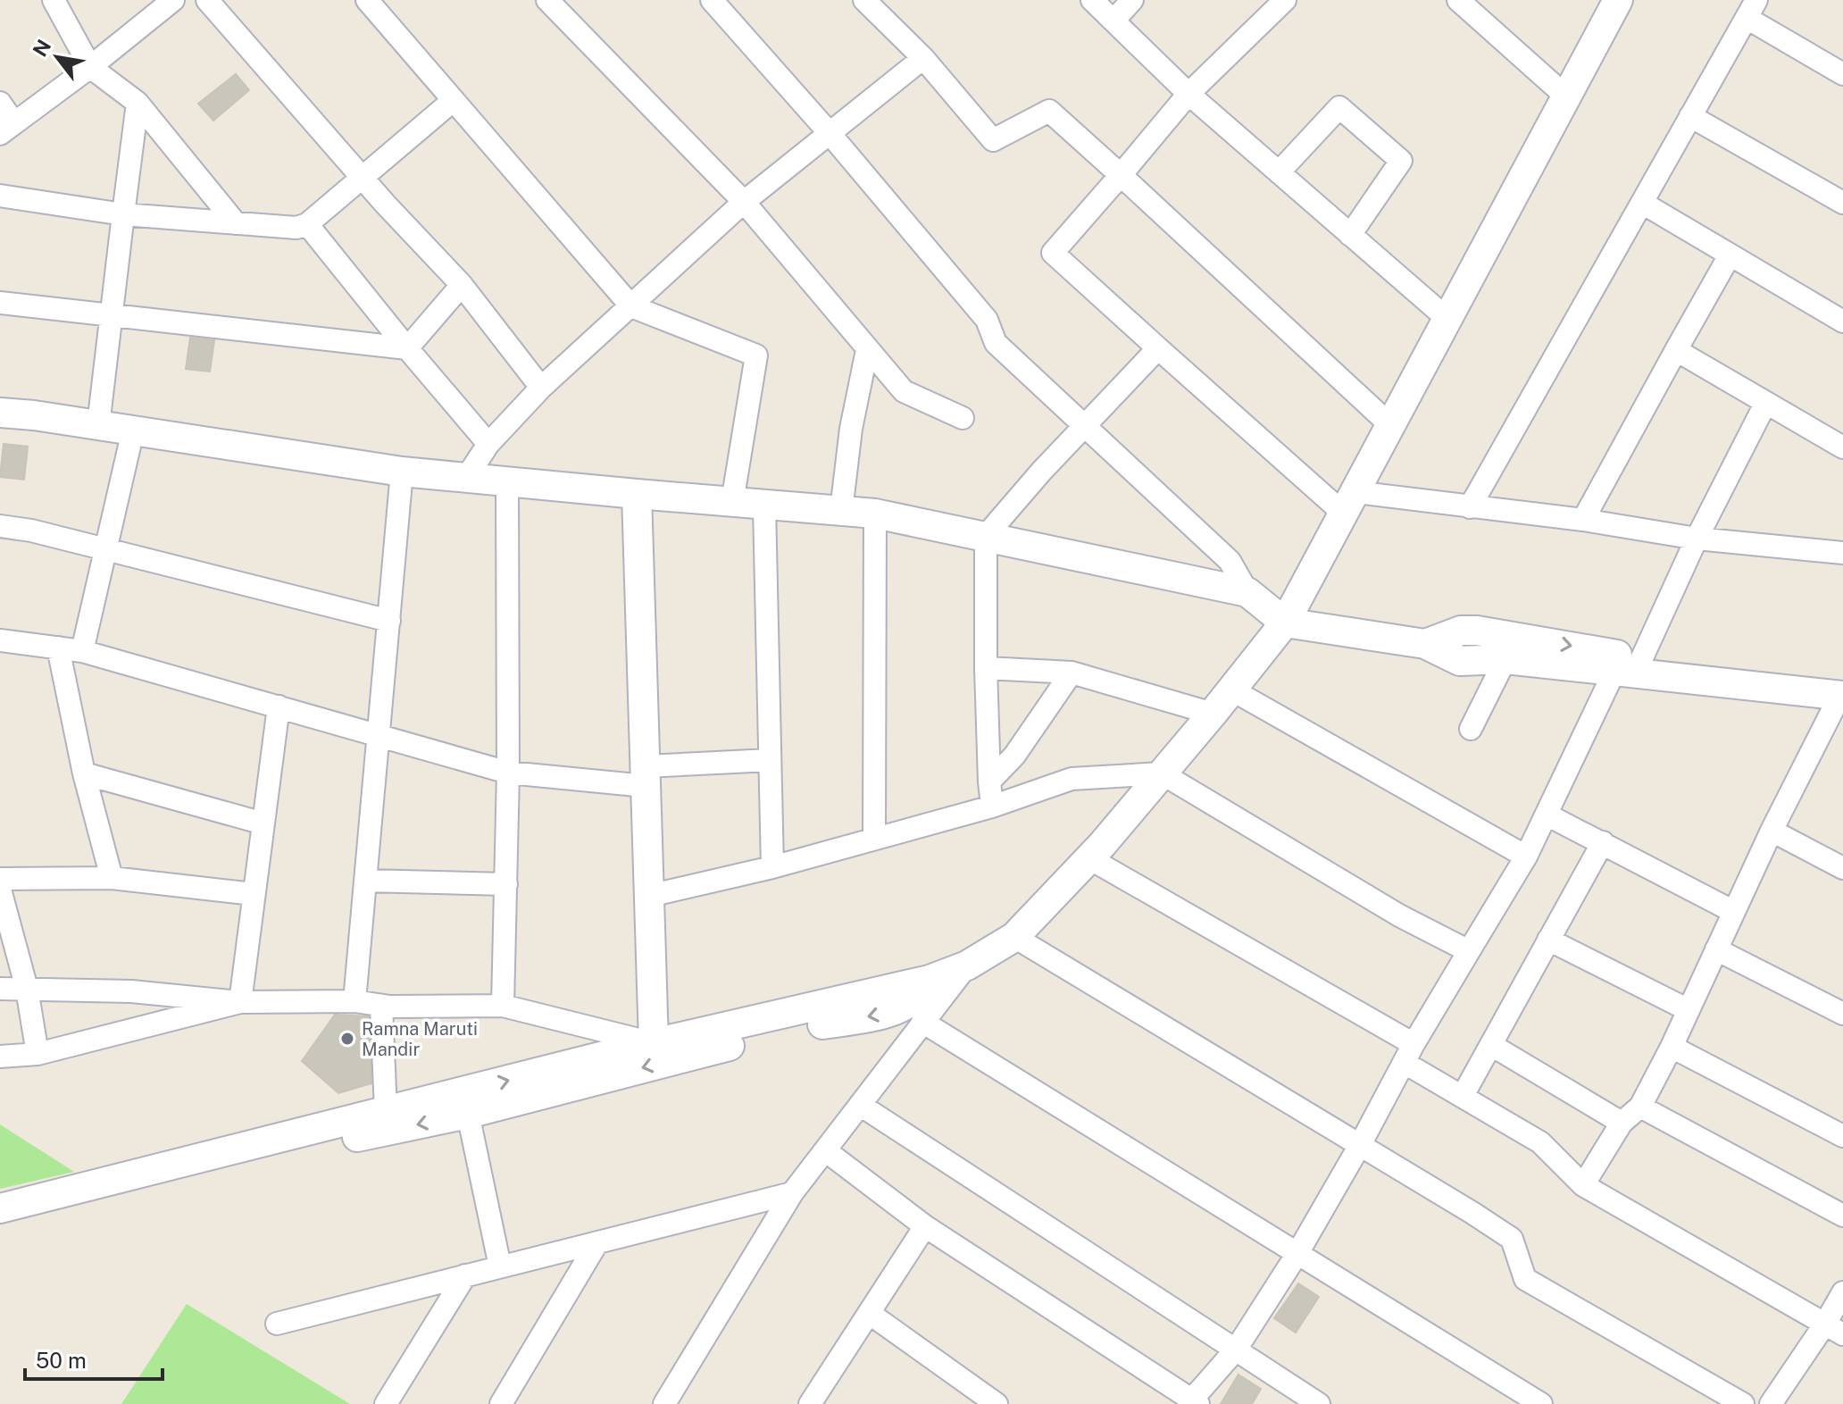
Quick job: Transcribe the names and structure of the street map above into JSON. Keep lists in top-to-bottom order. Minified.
{"places":["Ramna Maruti Mandir"],"scale_bar":"50 m","north":"top left"}
